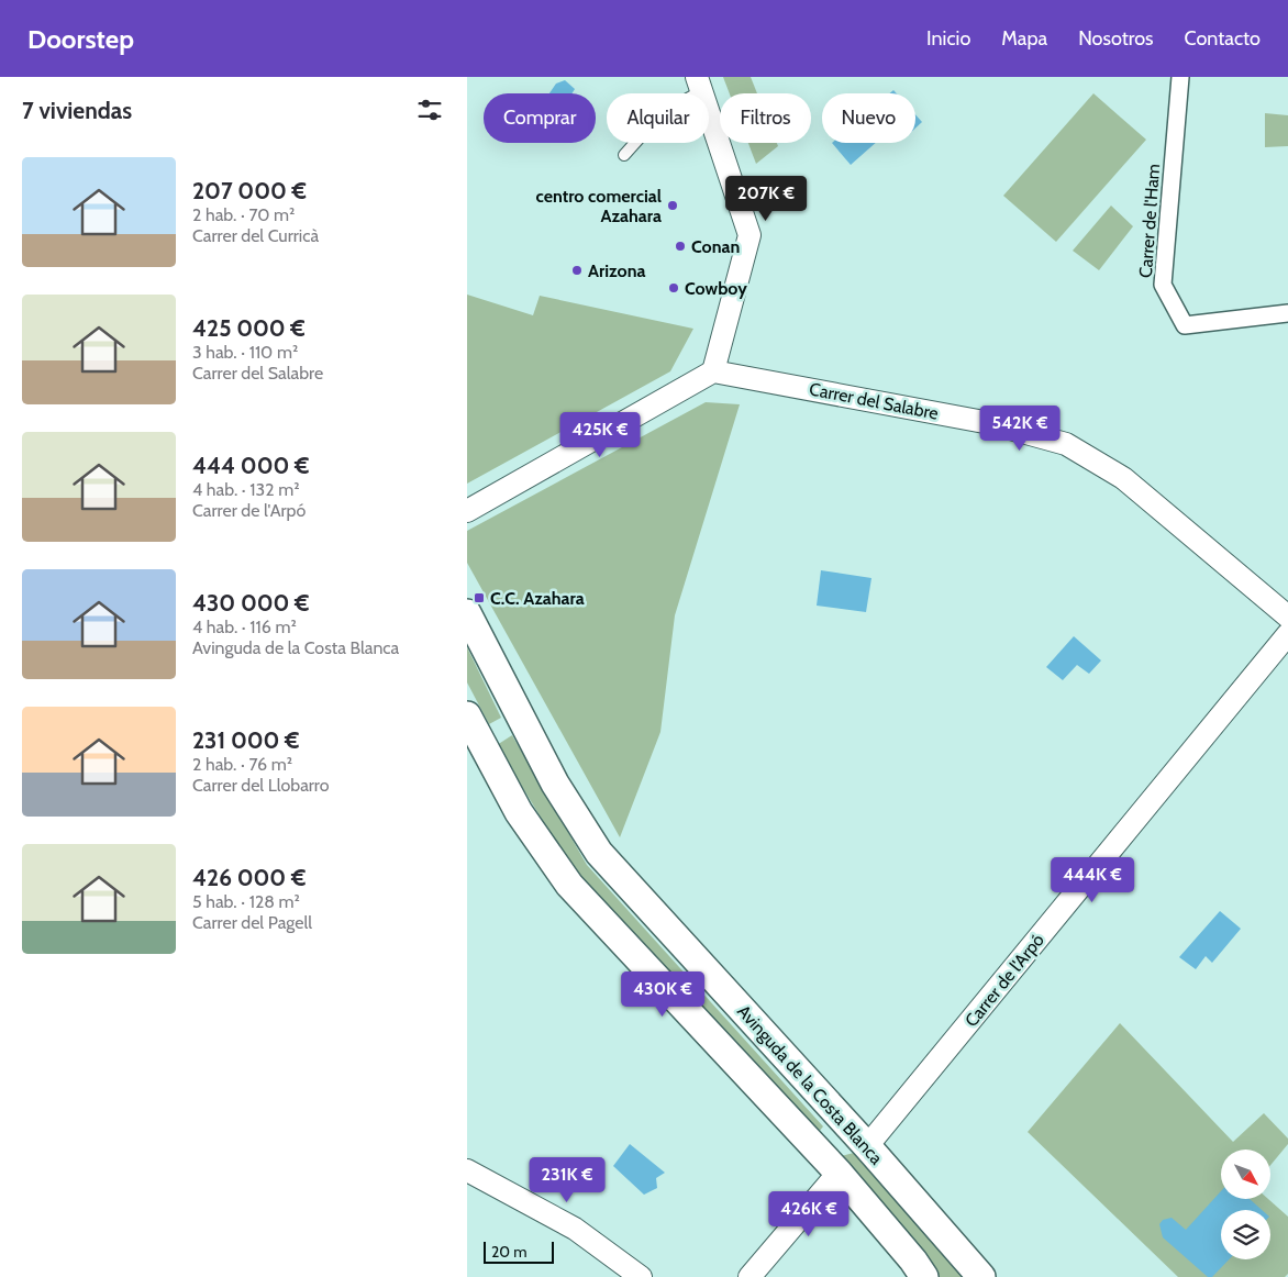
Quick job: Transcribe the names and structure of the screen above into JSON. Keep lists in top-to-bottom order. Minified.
{"streets":{"street":["Carrer de l'Ham","Carrer del Salabre","Carrer de l'Arpó","Avinguda de la Costa Blanca"]},"crossings":[["Carrer de l'Arpó","Avinguda de la Costa Blanca"]],"places":{"other":["centro comercial Azahara","Conan","Arizona","Cowboy"],"transit":["C.C. Azahara"]},"scale_bar":"20 m","north":"bottom right","page":{"header":"Doorstep","nav":["Inicio","Mapa","Nosotros","Contacto"],"heading":"7 viviendas","chip":["Comprar","Alquilar","Filtros","Nuevo"],"list":[{"name":"207 000 €","note":"2 hab. · 70 m² · Carrer del Curricà"},{"name":"425 000 €","note":"3 hab. · 110 m² · Carrer del Salabre"},{"name":"444 000 €","note":"4 hab. · 132 m² · Carrer de l'Arpó"},{"name":"430 000 €","note":"4 hab. · 116 m² · Avinguda de la Costa Blanca"},{"name":"231 000 €","note":"2 hab. · 76 m² · Carrer del Llobarro"},{"name":"426 000 €","note":"5 hab. · 128 m² · Carrer del Pagell"}],"price":["207K €","542K €","425K €","444K €","430K €","231K €","426K €"],"scale":"20 m"}}
